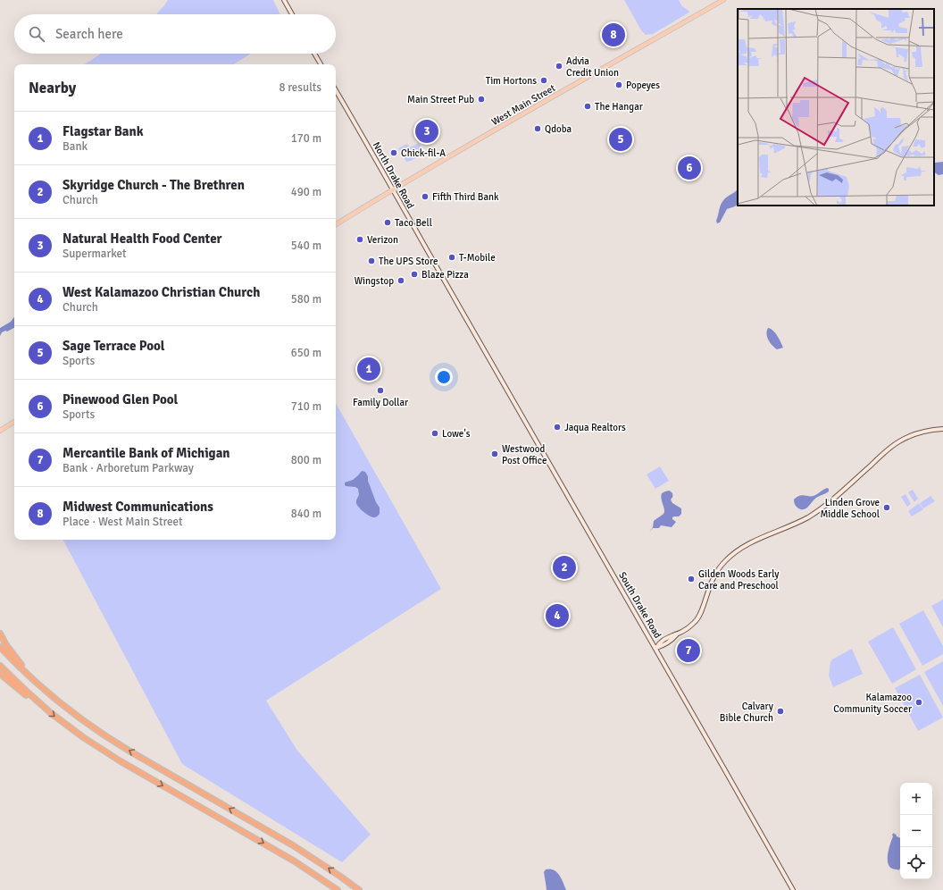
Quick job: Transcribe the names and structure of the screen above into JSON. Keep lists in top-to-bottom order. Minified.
{"streets":{"main road":["West Main Street"],"street":["North Drake Road","South Drake Road"]},"crossings":[["West Main Street","North Drake Road"],["North Drake Road","South Drake Road"]],"places":["Advia Credit Union","Tim Hortons","Popeyes","Main Street Pub","The Hangar","Qdoba","Chick-fil-A","Fifth Third Bank","Taco Bell","Verizon","T-Mobile","The UPS Store","Blaze Pizza","Wingstop","Family Dollar","Jaqua Realtors","Lowe's","Westwood Post Office","Linden Grove Middle School","Gilden Woods Early Care and Preschool","Kalamazoo Community Soccer","Calvary Bible Church"],"page":{"search":"Search here","pins":["8","3","5","6","1","2","4","7"],"heading":["Nearby","8 results"],"list":[{"mark":"1","name":"Flagstar Bank","note":"Bank","value":"170 m"},{"mark":"2","name":"Skyridge Church - The Brethren","note":"Church","value":"490 m"},{"mark":"3","name":"Natural Health Food Center","note":"Supermarket","value":"540 m"},{"mark":"4","name":"West Kalamazoo Christian Church","note":"Church","value":"580 m"},{"mark":"5","name":"Sage Terrace Pool","note":"Sports","value":"650 m"},{"mark":"6","name":"Pinewood Glen Pool","note":"Sports","value":"710 m"},{"mark":"7","name":"Mercantile Bank of Michigan","note":"Bank · Arboretum Parkway","value":"800 m"},{"mark":"8","name":"Midwest Communications","note":"Place · West Main Street","value":"840 m"}],"map_buttons":["+","−"]}}
